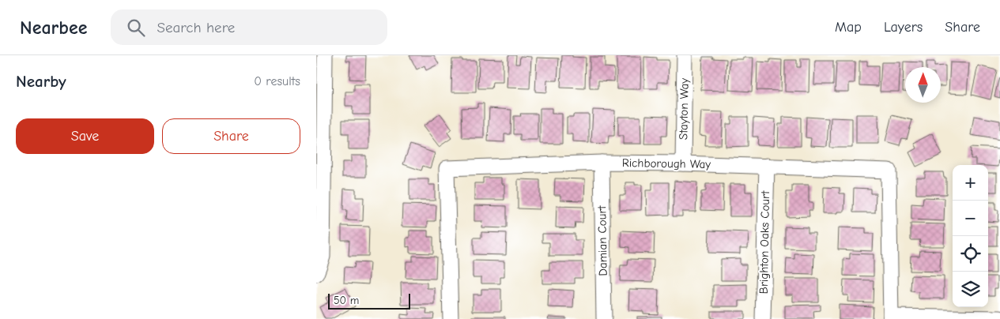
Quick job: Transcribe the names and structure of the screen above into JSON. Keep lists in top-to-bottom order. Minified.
{"streets":{"street":["Stayton Way","Richborough Way","Damian Court","Brighton Oaks Court"]},"crossings":[["Stayton Way","Richborough Way"],["Richborough Way","Damian Court"],["Richborough Way","Brighton Oaks Court"]],"scale_bar":"50 m","north":"top","page":{"header":"Nearbee","search":"Search here","nav":["Map","Layers","Share"],"heading":["Nearby","0 results"],"buttons":["Save","Share"],"map_buttons":["+","−"],"scale":"50 m"}}
